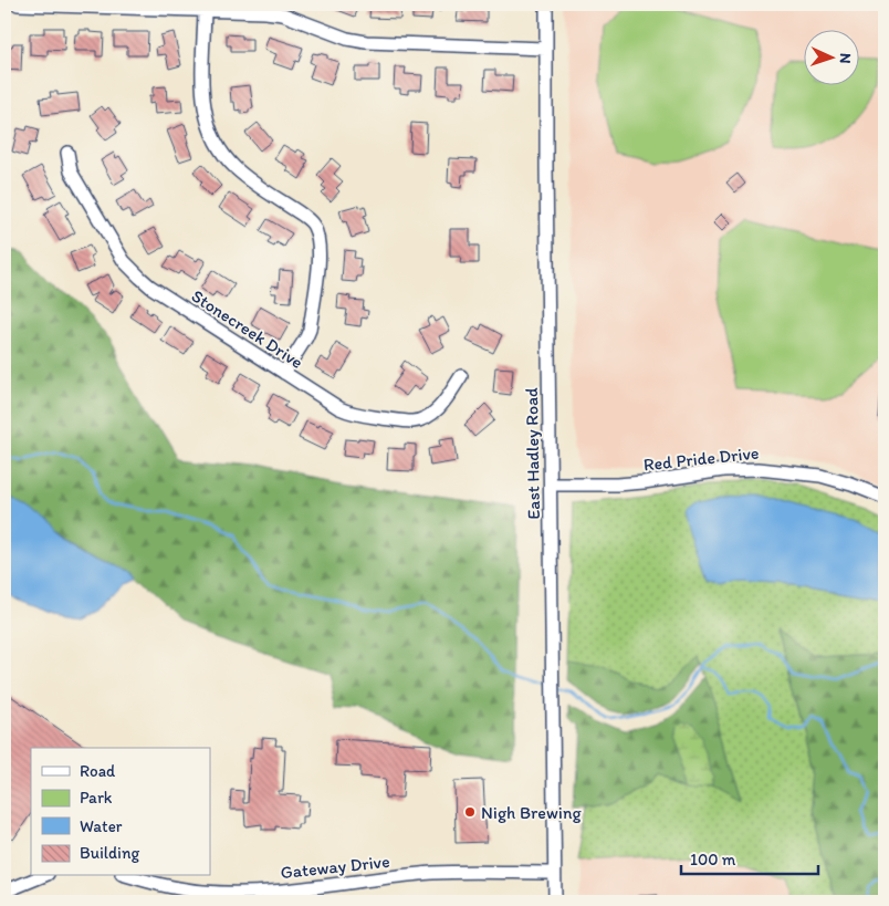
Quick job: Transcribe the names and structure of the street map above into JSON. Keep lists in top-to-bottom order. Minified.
{"streets":{"street":["Stonecreek Drive","East Hadley Road","Red Pride Drive","Gateway Drive"]},"crossings":[["East Hadley Road","Red Pride Drive"],["East Hadley Road","Gateway Drive"]],"places":["Nigh Brewing"],"legend":["Road","Park","Water","Building"],"scale_bar":"100 m","north":"right"}
